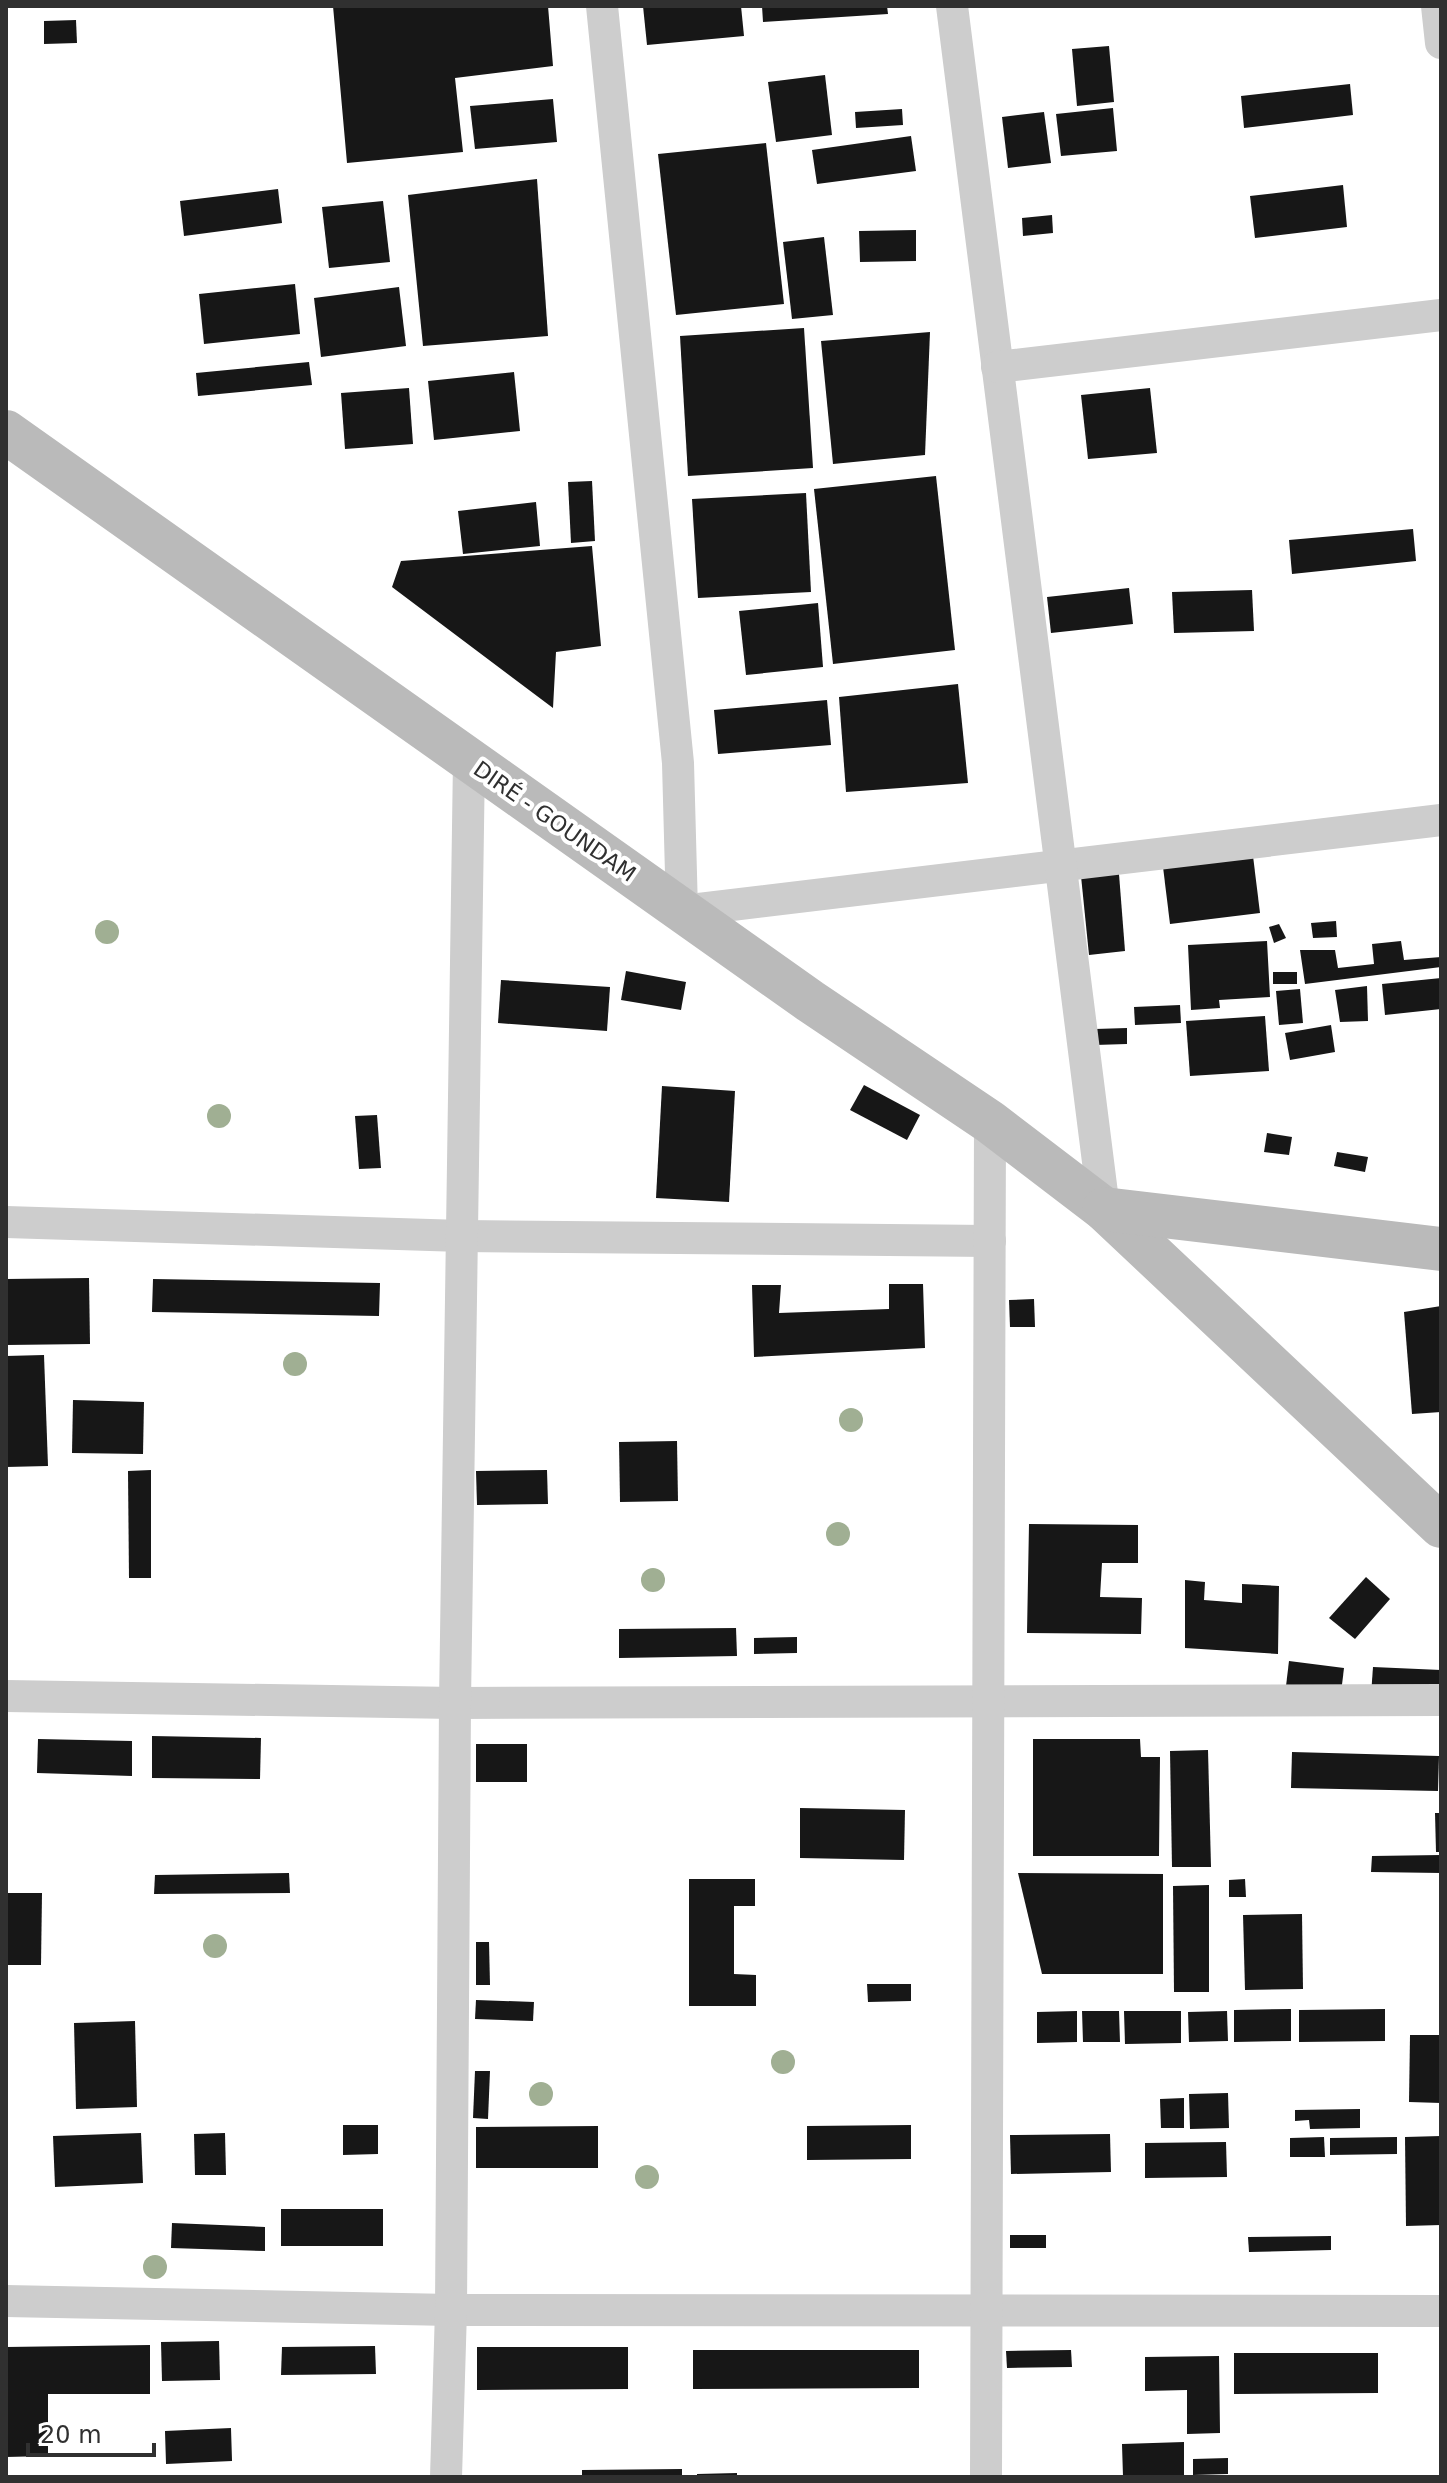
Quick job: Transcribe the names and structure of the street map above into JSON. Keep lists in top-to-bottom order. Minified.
{"streets":{"main road":["DIRÉ - GOUNDAM"]},"scale_bar":"20 m"}
